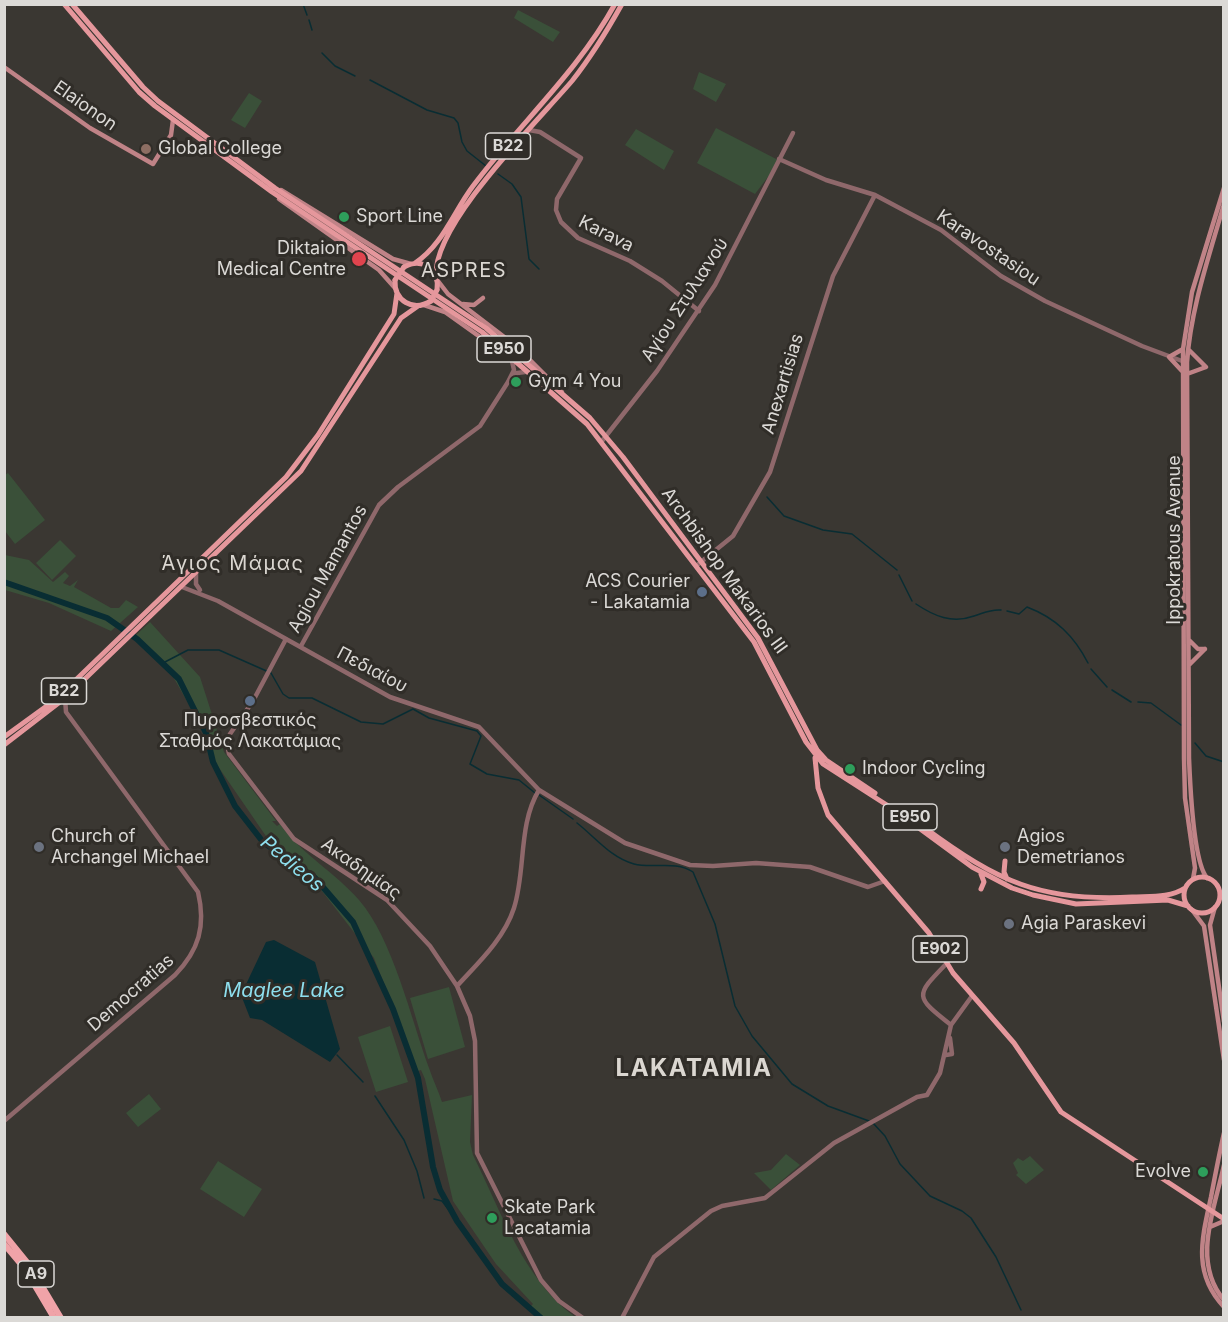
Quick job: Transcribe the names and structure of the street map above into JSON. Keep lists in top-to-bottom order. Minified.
{"streets":{"highway":["A9"],"main road":["Elaionon","B22","E950","Ippokratous Avenue","Archbishop Makarios III","E902"],"street":["Karava","Karavostasiou","Αγίου Στυλιανού","Anexartisias","Agiou Mamantos","Πεδιαίου","Ακαδημίας","Democratias"]},"crossings":[["B22","E950"],["B22","Πεδιαίου"],["Karava","Αγίου Στυλιανού"],["Karavostasiou","Αγίου Στυλιανού"],["Karavostasiou","Anexartisias"],["Karavostasiou","Ippokratous Avenue"],["Αγίου Στυλιανού","E950"],["Αγίου Στυλιανού","Archbishop Makarios III"],["E950","Ippokratous Avenue"],["E950","Agiou Mamantos"],["E950","Archbishop Makarios III"],["Anexartisias","Archbishop Makarios III"],["Agiou Mamantos","Πεδιαίου"],["Archbishop Makarios III","Πεδιαίου"],["Archbishop Makarios III","E902"],["Πεδιαίου","Ακαδημίας"],["Πεδιαίου","E902"]],"districts":["ASPRES","Άγιος Μάμας","LAKATAMIA"],"water":["Pedieos","Maglee Lake"],"places":["Global College","Sport Line","Diktaion Medical Centre","Gym 4 You","ACS Courier - Lakatamia","Πυροσβεστικός Σταθμός Λακατάμιας","Indoor Cycling","Church of Archangel Michael","Agios Demetrianos","Agia Paraskevi","Evolve","Skate Park Lacatamia"]}
